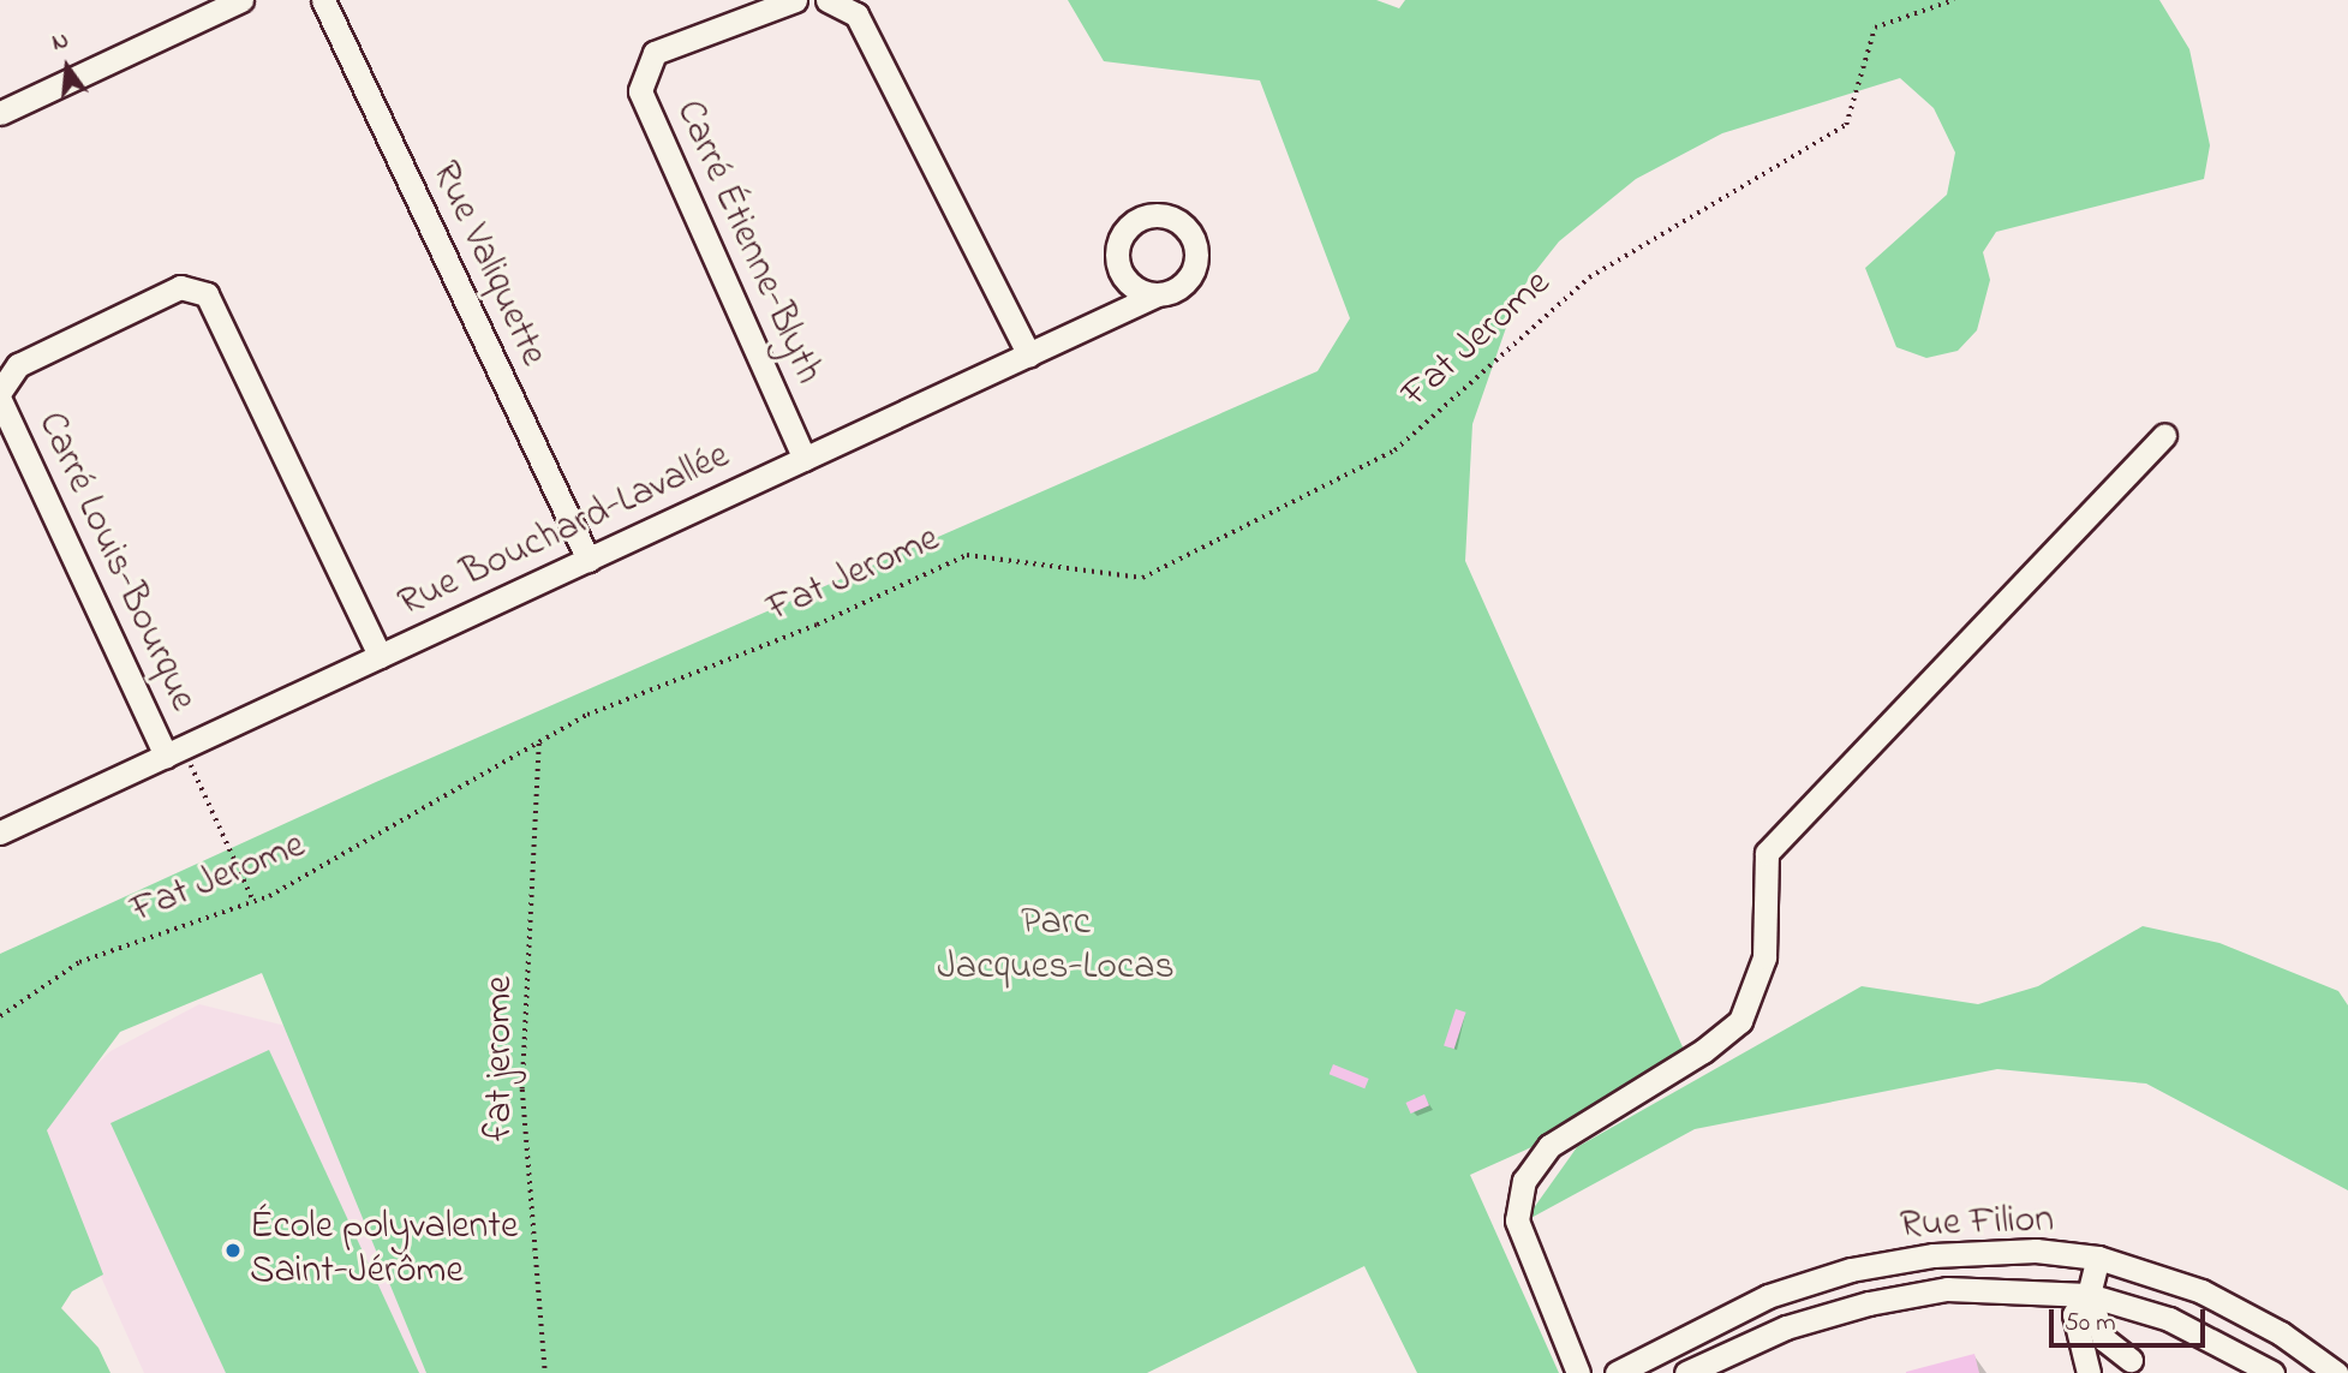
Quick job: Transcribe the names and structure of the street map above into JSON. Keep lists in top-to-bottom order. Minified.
{"streets":{"street":["Carré Étienne-Blyth","Rue Valiquette","Rue Bouchard-Lavallée","Carré Louis-Bourque","Rue Filion"],"path":["Fat Jerome","fat jerome"]},"crossings":[["Carré Étienne-Blyth","Rue Bouchard-Lavallée"],["Rue Valiquette","Rue Bouchard-Lavallée"],["Fat Jerome","fat jerome"],["Rue Bouchard-Lavallée","Carré Louis-Bourque"]],"parks":["Parc Jacques-Locas"],"places":["École polyvalente Saint-Jérôme"],"scale_bar":"50 m","north":"top"}
